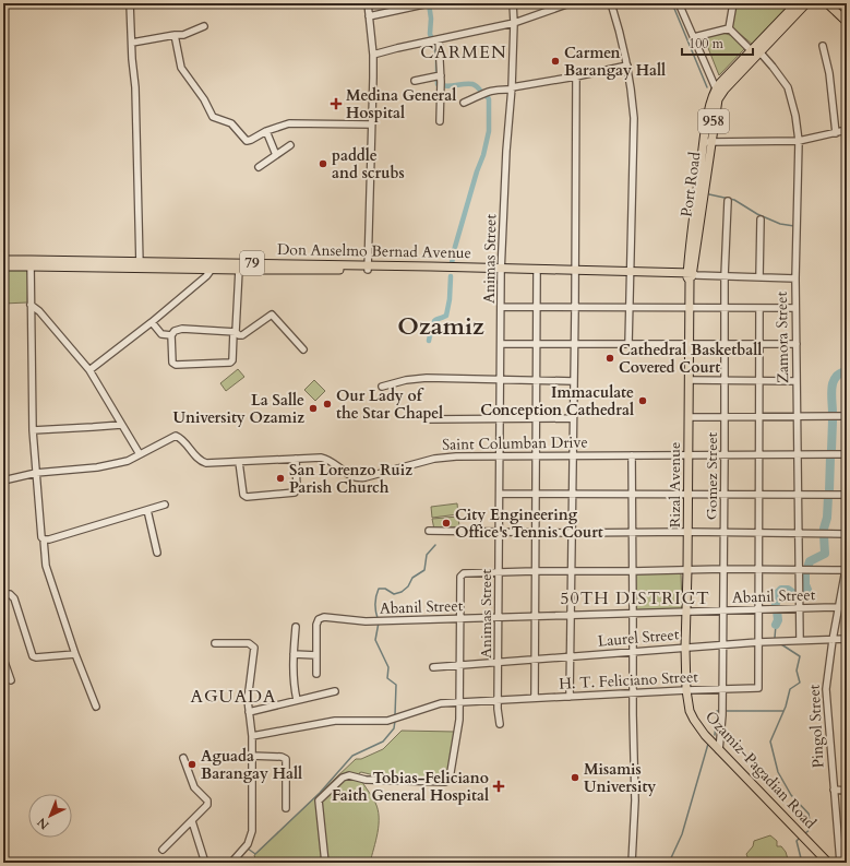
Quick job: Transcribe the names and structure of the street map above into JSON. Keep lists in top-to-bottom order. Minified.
{"streets":{"main road":["958","Port Road","Don Anselmo Bernad Avenue","79","Rizal Avenue","Ozamiz-Pagadian Road"],"street":["Animas Street","Zamora Street","Saint Columban Drive","Gomez Street","Abanil Street","Laurel Street","H. T. Feliciano Street","Pingol Street"]},"crossings":[["Port Road","Don Anselmo Bernad Avenue"],["Port Road","Zamora Street"],["Port Road","Rizal Avenue"],["Don Anselmo Bernad Avenue","Animas Street"],["Don Anselmo Bernad Avenue","Rizal Avenue"],["Animas Street","Saint Columban Drive"],["Animas Street","Abanil Street"],["Animas Street","Laurel Street"],["Animas Street","H. T. Feliciano Street"],["Zamora Street","Saint Columban Drive"],["Zamora Street","Abanil Street"],["Zamora Street","Laurel Street"],["Saint Columban Drive","Gomez Street"],["Saint Columban Drive","Rizal Avenue"],["Gomez Street","Abanil Street"],["Gomez Street","Laurel Street"],["Gomez Street","H. T. Feliciano Street"],["Gomez Street","Ozamiz-Pagadian Road"],["Rizal Avenue","Abanil Street"],["Rizal Avenue","Laurel Street"],["Rizal Avenue","H. T. Feliciano Street"],["Rizal Avenue","Ozamiz-Pagadian Road"],["Abanil Street","Pingol Street"],["Laurel Street","H. T. Feliciano Street"],["Laurel Street","Pingol Street"],["H. T. Feliciano Street","Ozamiz-Pagadian Road"]],"districts":["CARMEN","Ozamiz","50TH DISTRICT","AGUADA"],"places":{"other":["Carmen Barangay Hall","paddle and scrubs","Cathedral Basketball Covered Court","Immaculate Conception Cathedral","Our Lady of the Star Chapel","La Salle University Ozamiz","San Lorenzo Ruiz Parish Church","City Engineering Office's Tennis Court","Aguada Barangay Hall","Misamis University"],"health":["Medina General Hospital","Tobias-Feliciano Faith General Hospital"]},"scale_bar":"100 m","north":"bottom left"}
